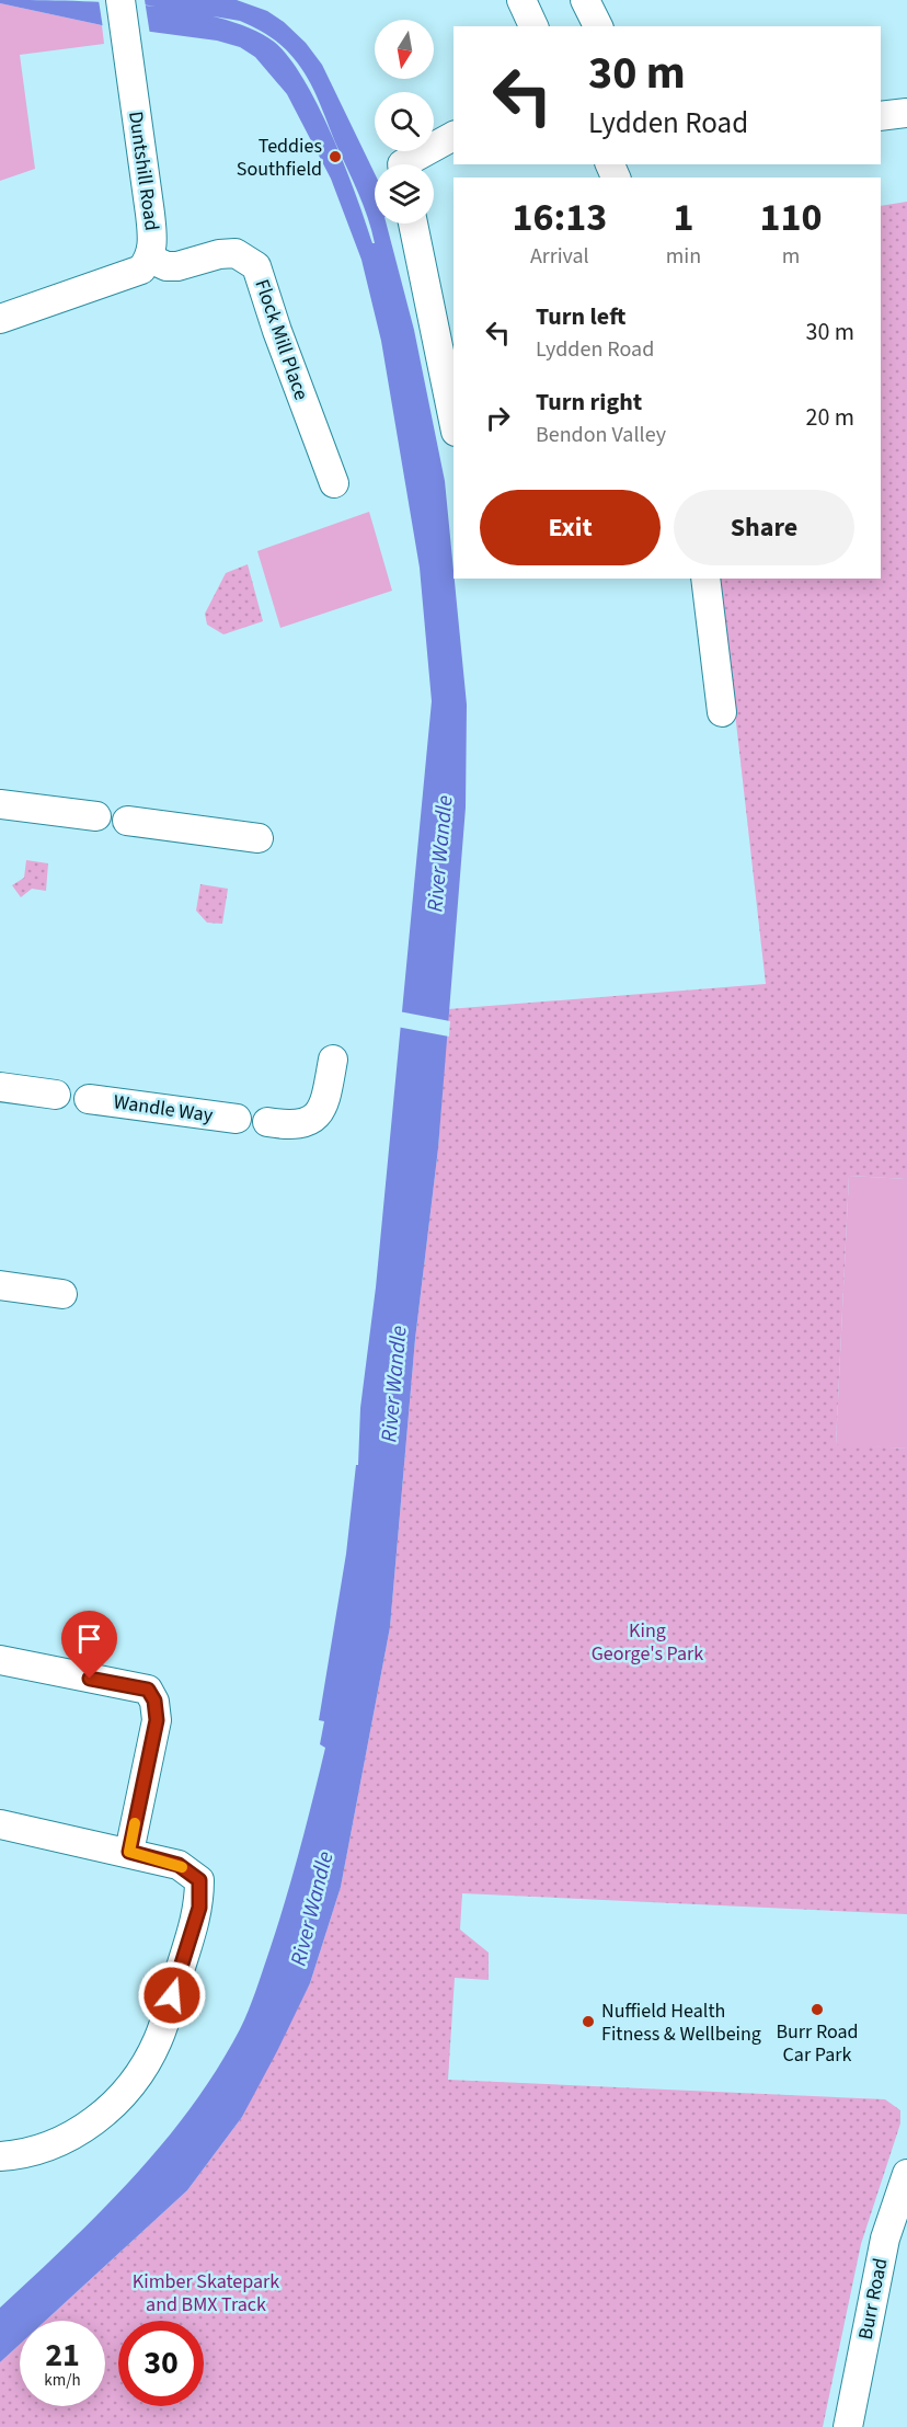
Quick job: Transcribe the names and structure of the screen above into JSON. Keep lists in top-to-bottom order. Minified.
{"streets":{"street":["Duntshill Road","Flock Mill Place","Wandle Way","Burr Road"]},"crossings":[["Duntshill Road","Flock Mill Place"]],"water":["River Wandle"],"parks":["King George's Park","Kimber Skatepark and BMX Track"],"places":["Teddies Southfield","Burr Road Car Park","Nuffield Health Fitness & Wellbeing"],"north":"bottom","page":{"turn":["30 m","Lydden Road"],"eta":["16:13","Arrival","1","min","110","m"],"list":[{"name":"Turn left","note":"Lydden Road","value":"30 m"},{"name":"Turn right","note":"Bendon Valley","value":"20 m"}],"buttons":["Exit","Share"],"speed":"21 km/h","limit":"30"}}
